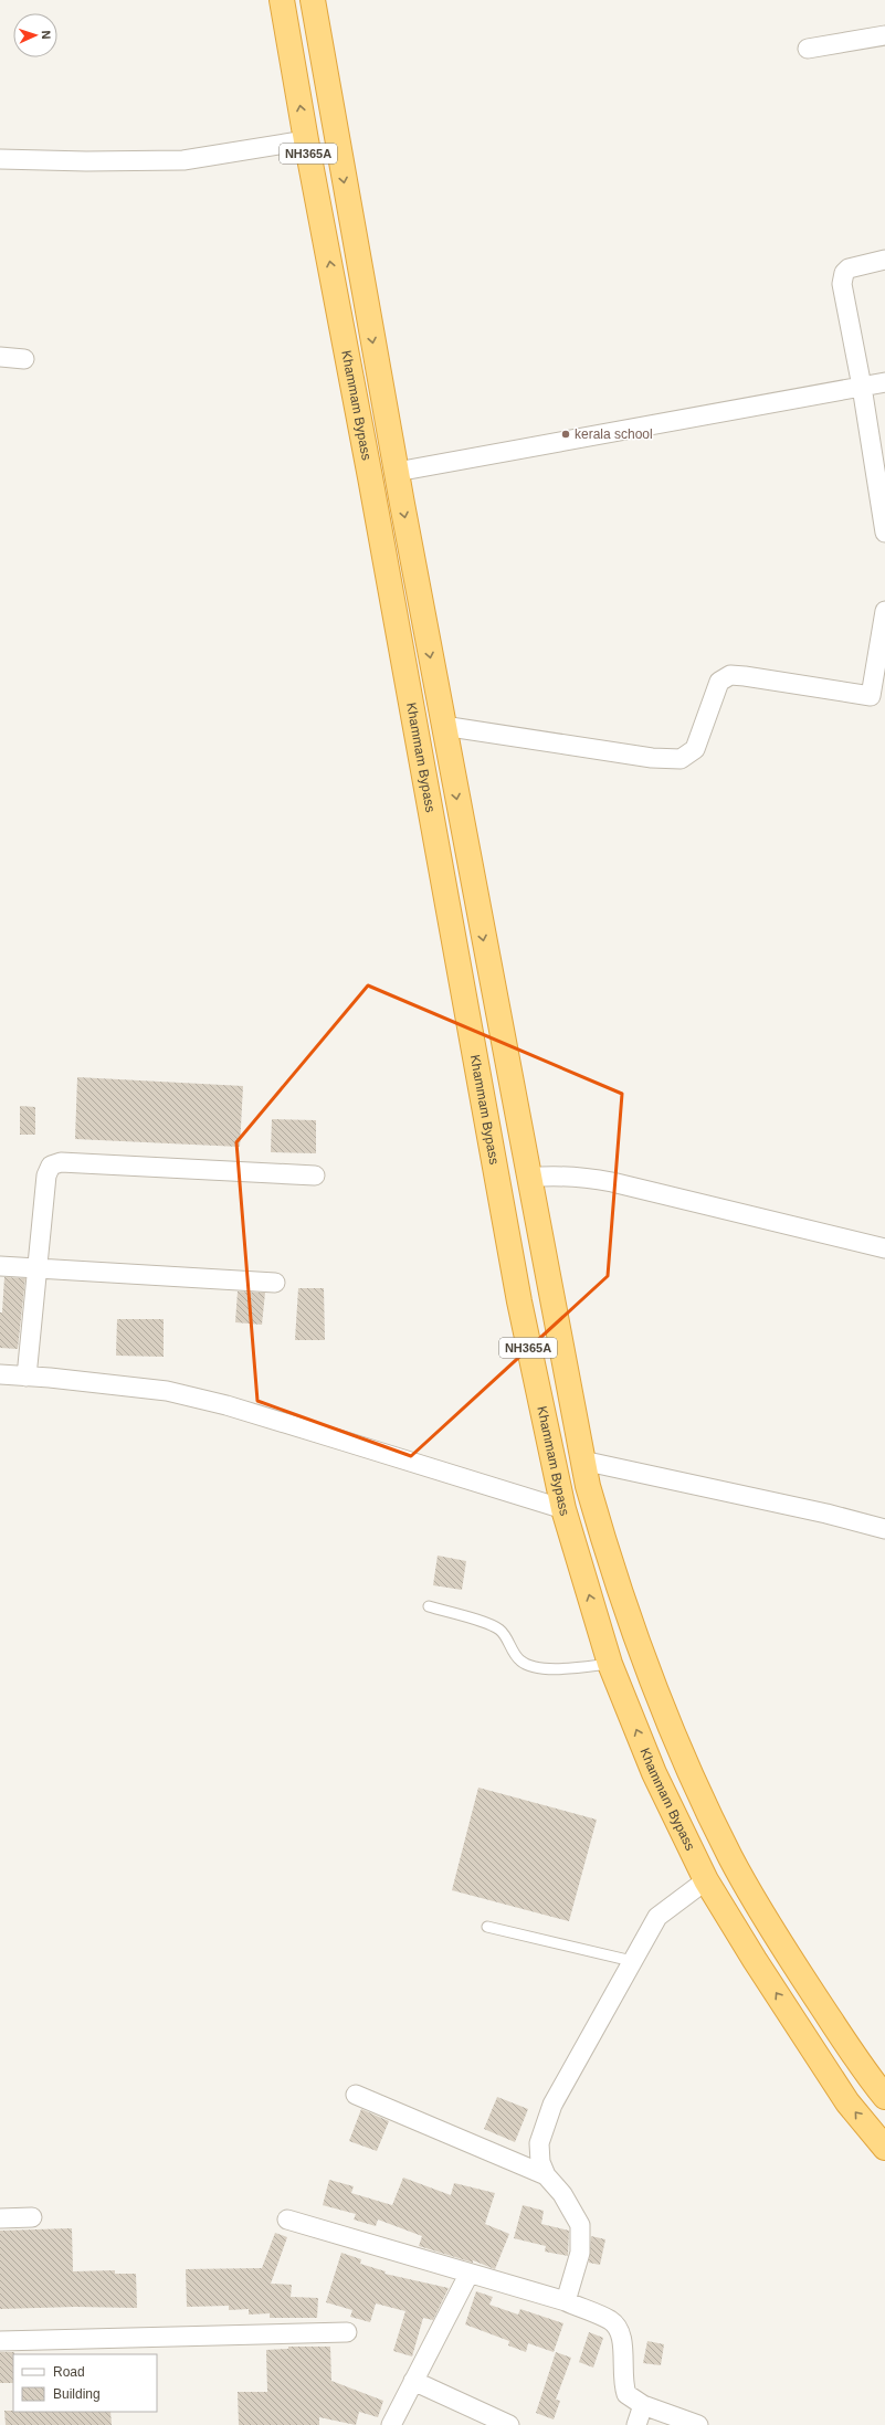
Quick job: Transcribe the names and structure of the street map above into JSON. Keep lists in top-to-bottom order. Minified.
{"streets":{"highway":["NH365A","Khammam Bypass"]},"places":["kerala school"],"legend":["Road","Building"],"north":"right"}
